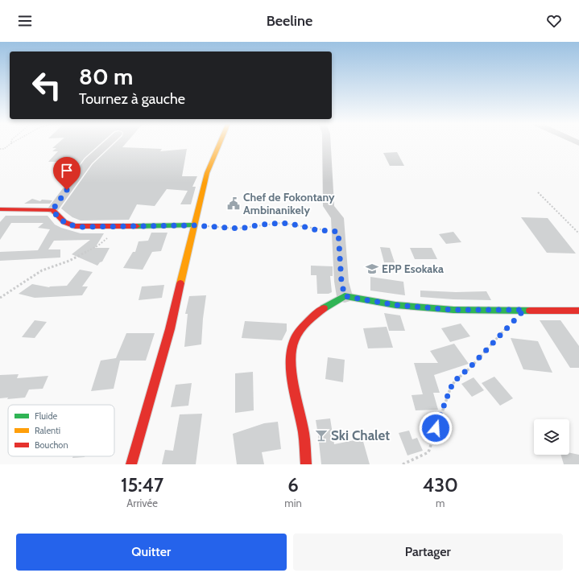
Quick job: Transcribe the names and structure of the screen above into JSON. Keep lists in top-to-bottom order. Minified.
{"places":{"public building":["Chef de Fokontany Ambinanikely"],"school or university":["EPP Esokaka"],"bar":["Ski Chalet"]},"legend":["Fluide","Ralenti","Bouchon"],"page":{"header":"Beeline","turn":["80 m","Tournez à gauche"],"eta":["15:47","Arrivée","6","min","430","m"],"buttons":["Quitter","Partager"]}}
